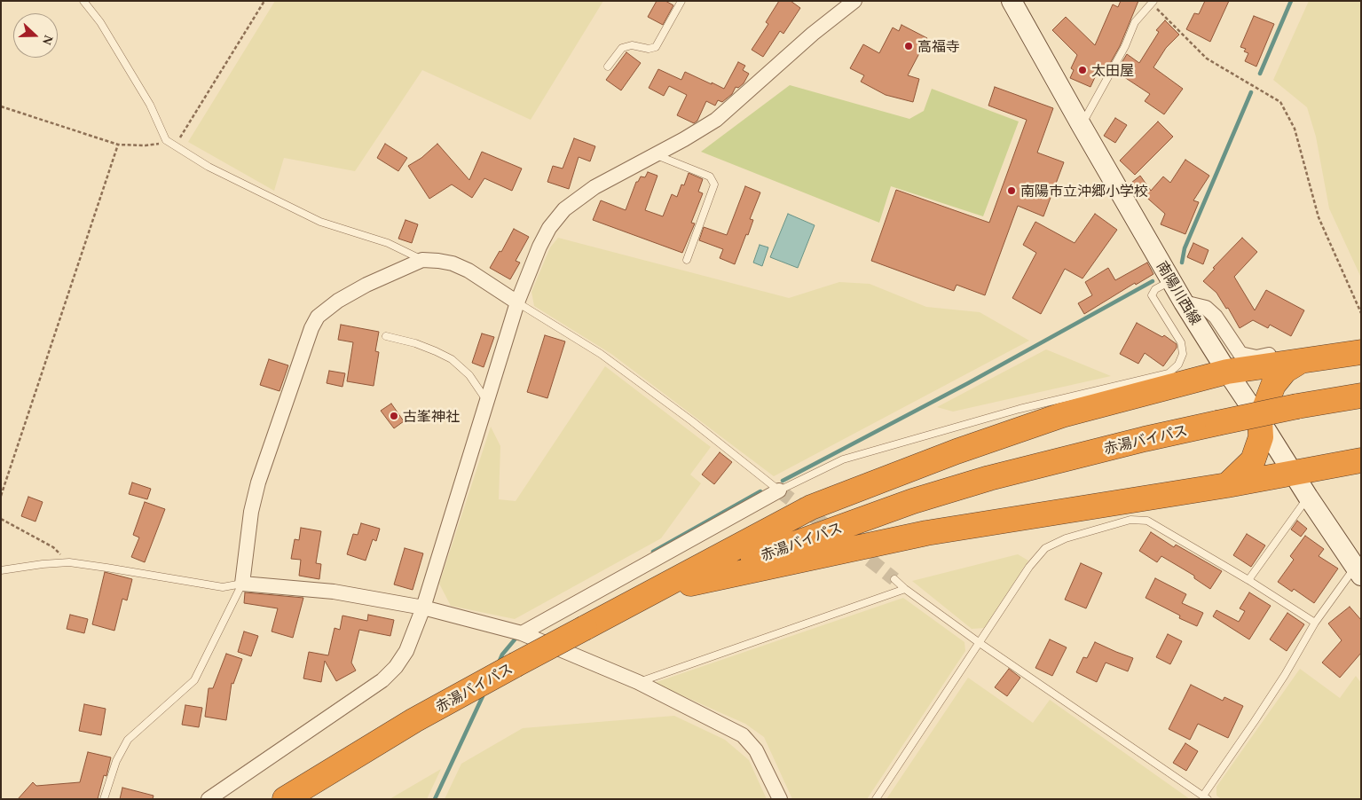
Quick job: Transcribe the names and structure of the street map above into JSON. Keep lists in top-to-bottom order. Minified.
{"streets":{"highway":["赤湯バイパス"],"main road":["南陽川西線"]},"places":["高福寺","太田屋","南陽市立沖郷小学校","古峯神社"],"north":"right"}
